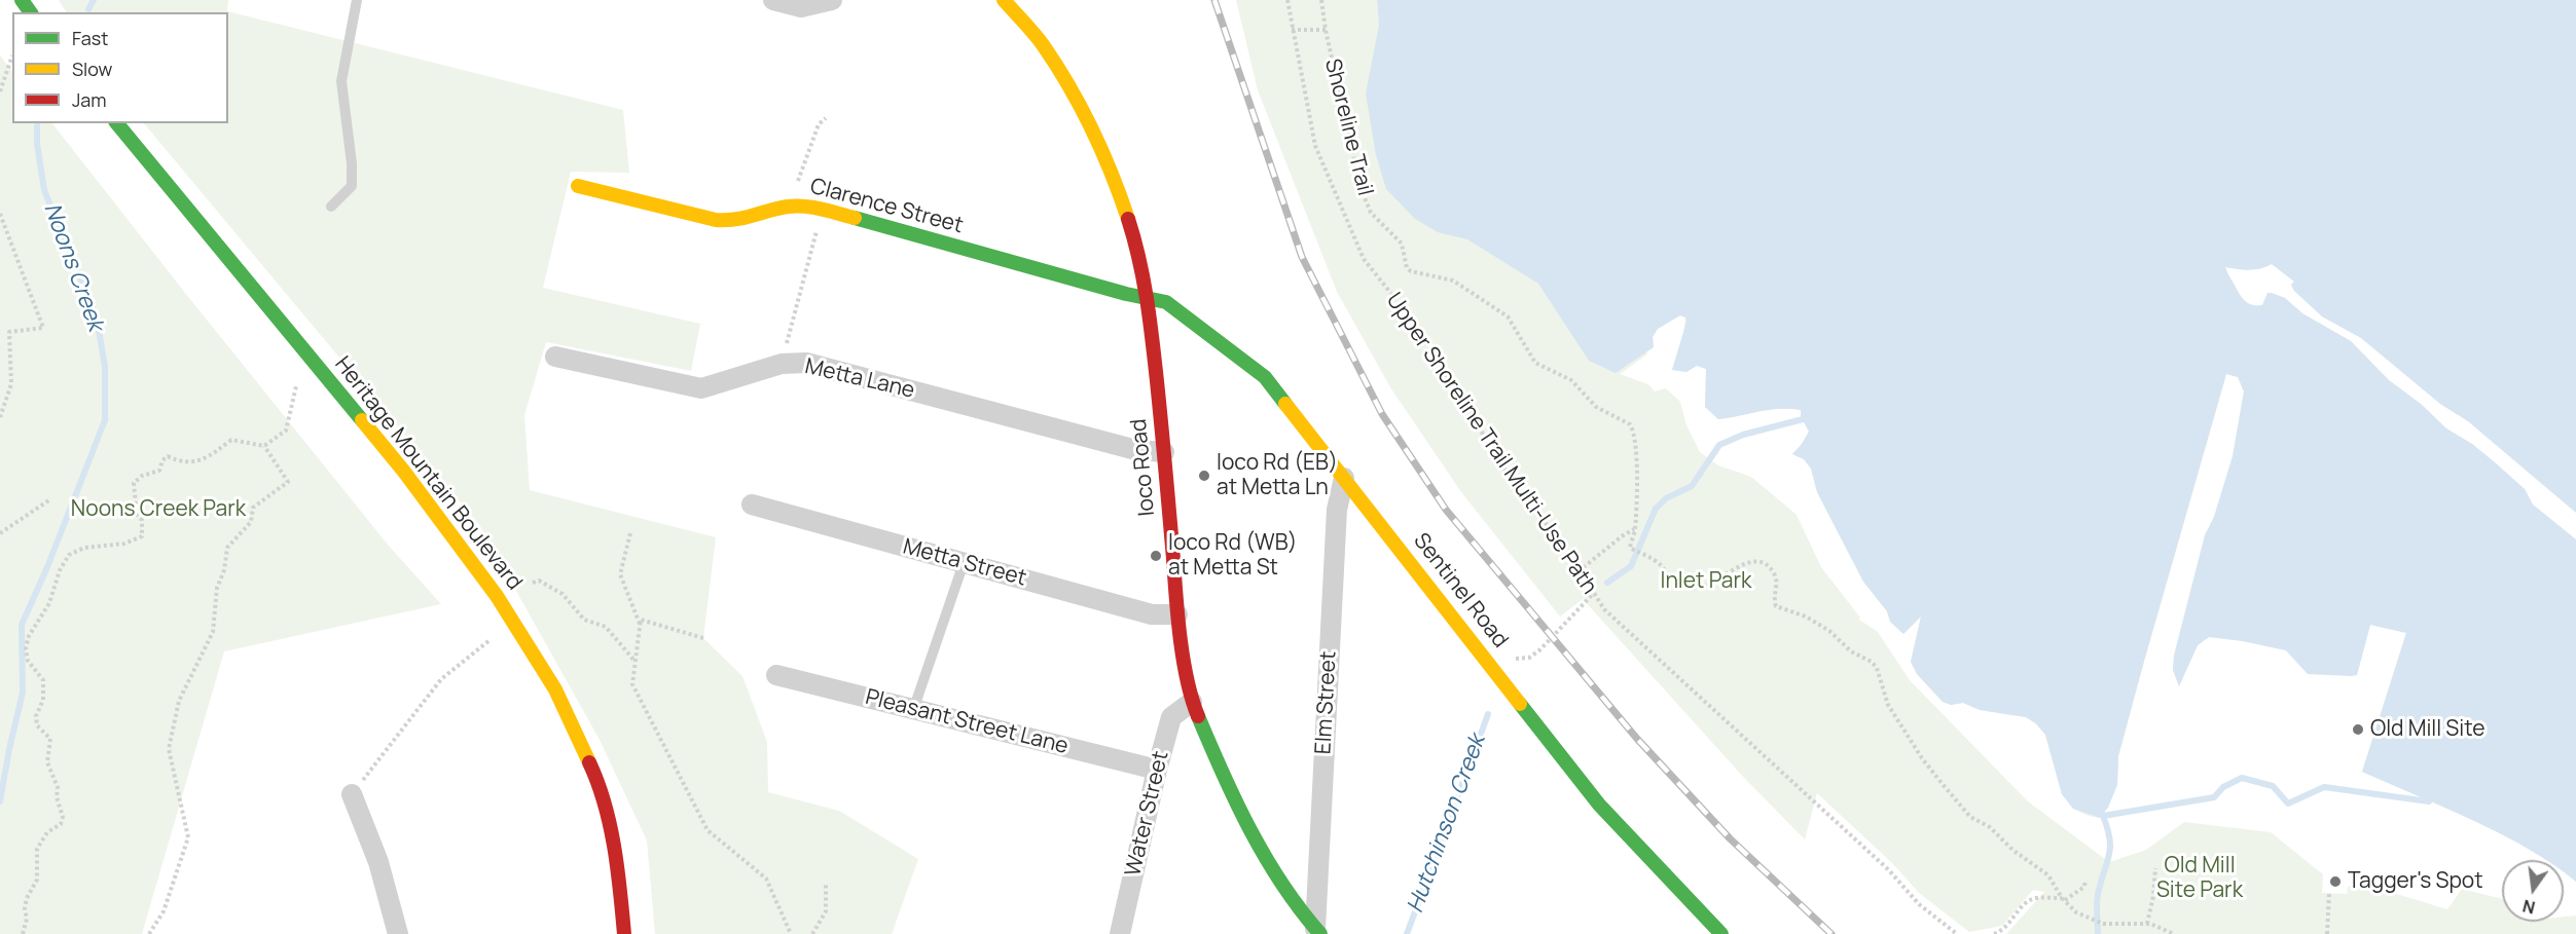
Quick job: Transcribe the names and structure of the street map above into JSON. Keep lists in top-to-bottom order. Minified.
{"streets":{"main road":["Clarence Street","Ioco Road","Heritage Mountain Boulevard","Sentinel Road"],"street":["Metta Lane","Metta Street","Elm Street","Pleasant Street Lane","Water Street"],"path":["Shoreline Trail","Upper Shoreline Trail Multi-Use Path"]},"crossings":[["Clarence Street","Ioco Road"],["Clarence Street","Sentinel Road"],["Metta Lane","Ioco Road"],["Ioco Road","Metta Street"],["Ioco Road","Sentinel Road"],["Ioco Road","Elm Street"],["Ioco Road","Water Street"],["Sentinel Road","Elm Street"],["Pleasant Street Lane","Water Street"]],"water":["Noons Creek","Hutchinson Creek"],"parks":["Noons Creek Park","Inlet Park","Old Mill Site Park"],"places":["Ioco Rd (EB) at Metta Ln","Ioco Rd (WB) at Metta St","Old Mill Site","Tagger's Spot"],"legend":["Fast","Slow","Jam"],"north":"bottom"}
